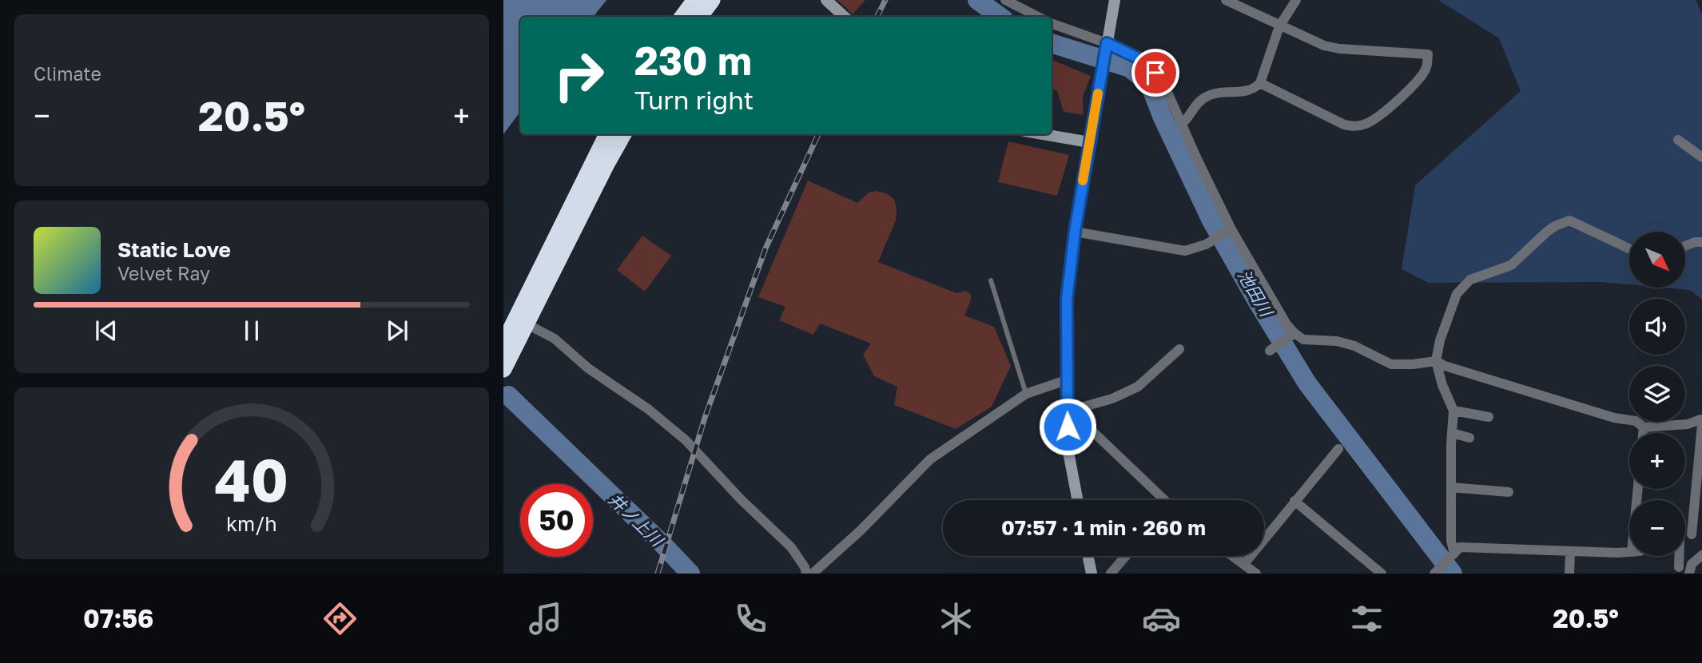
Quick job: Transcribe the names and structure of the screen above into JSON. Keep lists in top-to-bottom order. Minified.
{"water":["池田川","井ノ上川"],"north":"bottom right","page":{"tile":"Climate","turn":["230 m","Turn right"],"heat":["−","20.5°","+"],"song":["Static Love","Velvet Ray"],"map_buttons":["+","−"],"limit":"50","trip":"07:57 · 1 min · 260 m","tabs":["07:56","20.5°"],"gauge":["40","km/h"]}}
